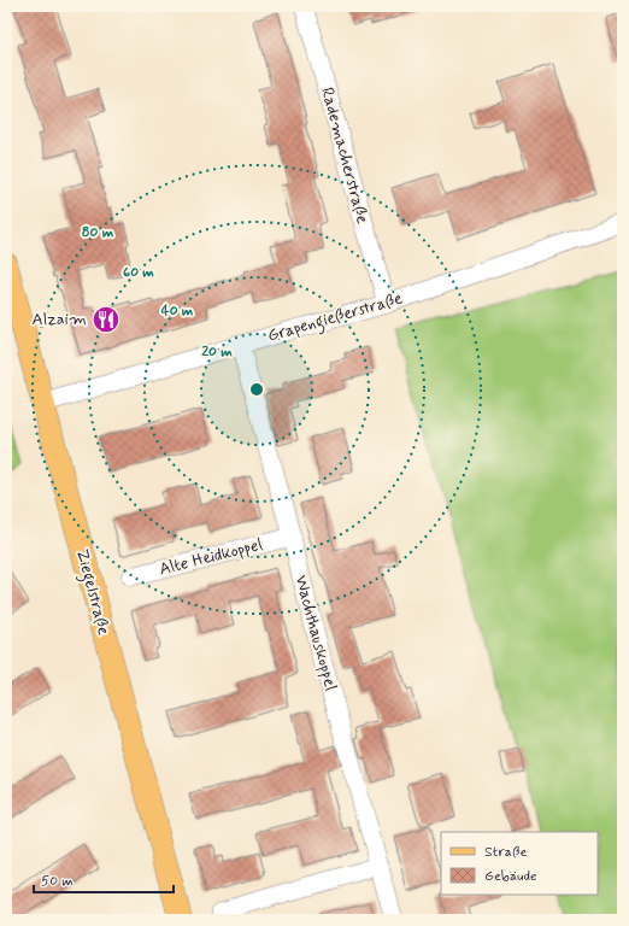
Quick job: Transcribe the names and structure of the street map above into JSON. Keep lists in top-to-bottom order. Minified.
{"streets":{"main road":["Ziegelstraße"],"street":["Rademacherstraße","Grapengießerstraße","Alte Heidkoppel","Wachthauskoppel"]},"crossings":[["Rademacherstraße","Grapengießerstraße"],["Grapengießerstraße","Ziegelstraße"],["Grapengießerstraße","Wachthauskoppel"],["Alte Heidkoppel","Wachthauskoppel"]],"places":{"restaurant":["Alzaim"]},"legend":["Straße","Gebäude"],"scale_bar":"50 m","rings":["80 m","60 m","40 m","20 m"]}
